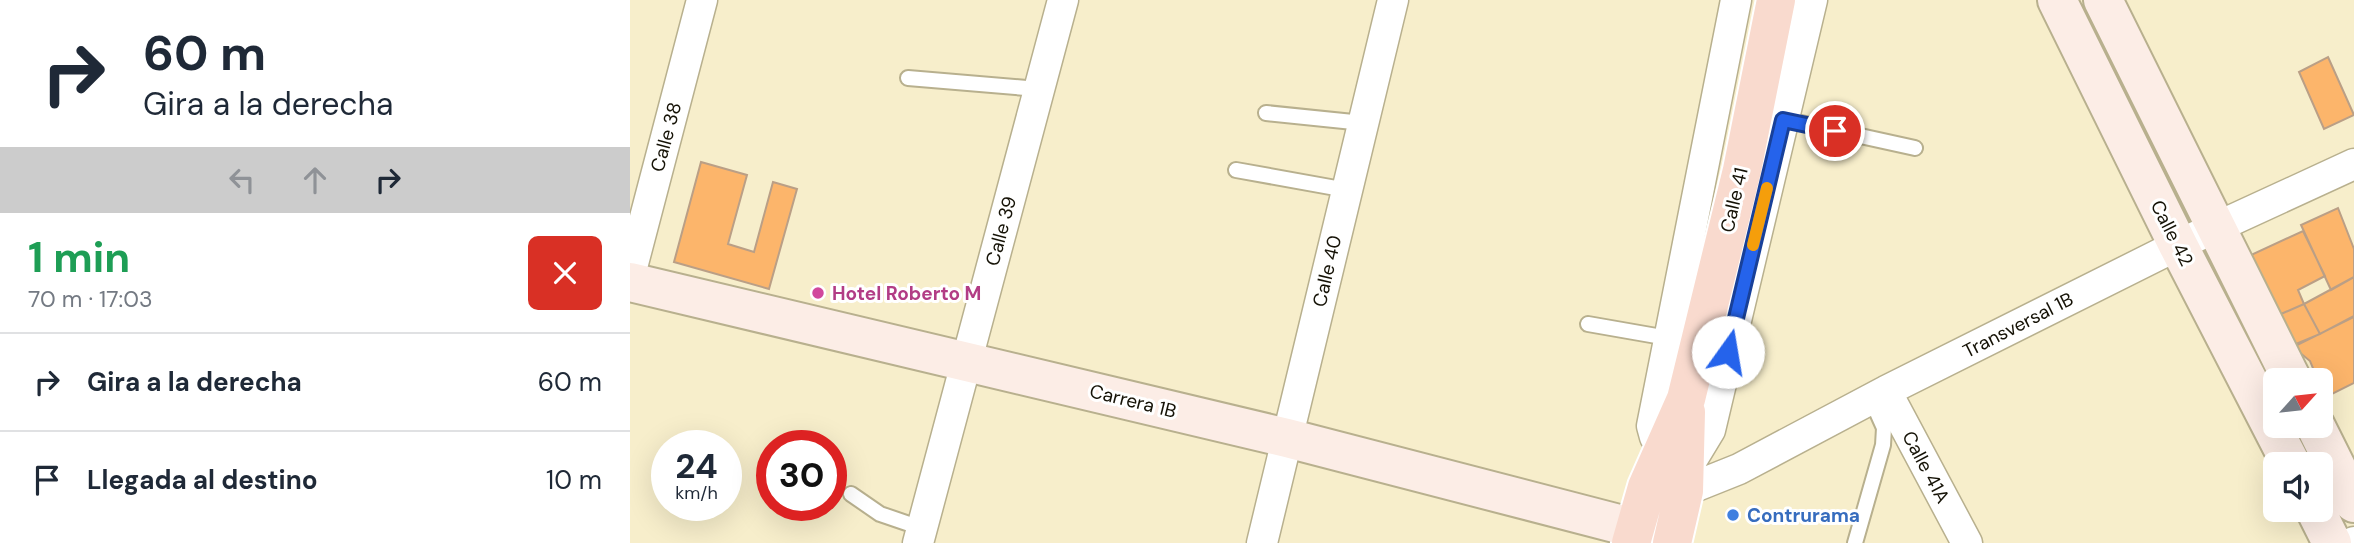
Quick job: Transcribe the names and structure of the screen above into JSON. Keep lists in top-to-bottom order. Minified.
{"streets":{"main road":["Calle 41"],"street":["Calle 38","Calle 39","Calle 42","Calle 40","Transversal 1B","Carrera 1B","Calle 41A"]},"crossings":[["Calle 41","Transversal 1B"],["Calle 41","Carrera 1B"],["Calle 39","Carrera 1B"],["Calle 42","Transversal 1B"],["Calle 40","Carrera 1B"],["Transversal 1B","Calle 41A"]],"places":["Hotel Roberto M","Contrurama"],"north":"top right","page":{"turn":["60 m","Gira a la derecha"],"heading":["1 min","70 m · 17:03"],"list":[{"name":"Gira a la derecha","value":"60 m"},{"name":"Llegada al destino","value":"10 m"}],"speed":"24 km/h","limit":"30"}}
